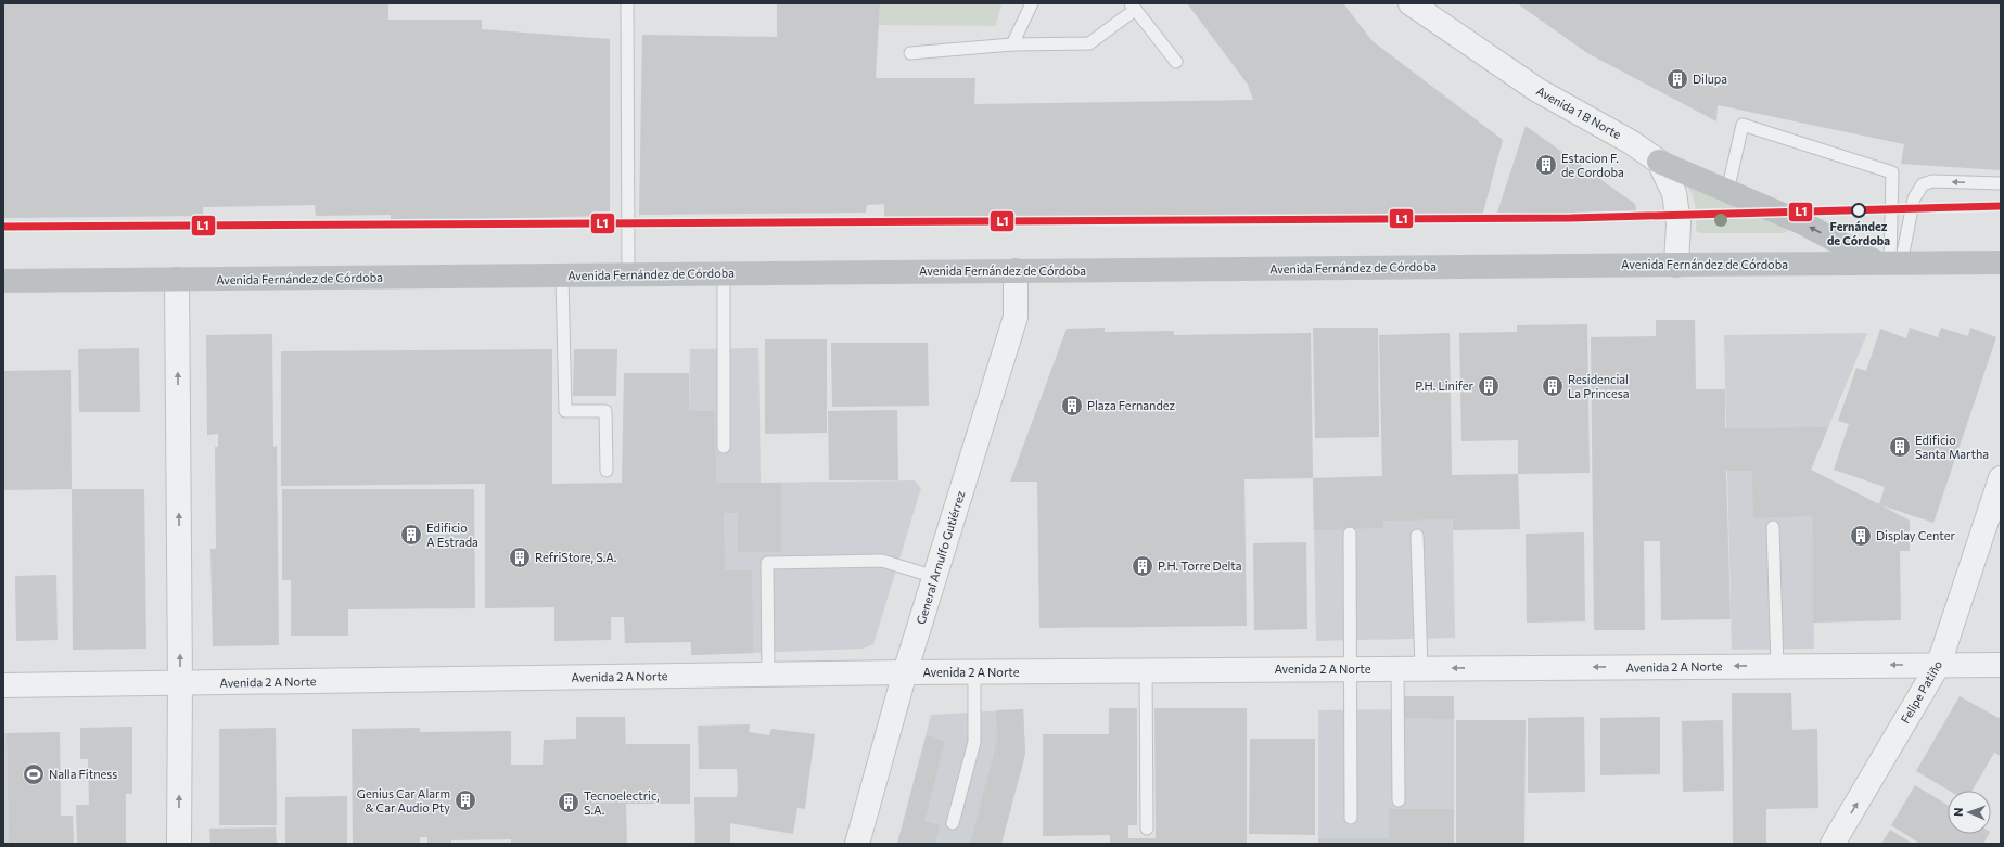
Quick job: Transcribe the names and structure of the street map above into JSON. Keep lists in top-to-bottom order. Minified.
{"streets":{"main road":["Avenida Fernández de Córdoba"],"street":["Avenida 1 B Norte","General Arnulfo Gutiérrez","Avenida 2 A Norte","Felipe Patiño"]},"crossings":[["Avenida 1 B Norte","Avenida Fernández de Córdoba"],["Avenida Fernández de Córdoba","General Arnulfo Gutiérrez"],["General Arnulfo Gutiérrez","Avenida 2 A Norte"],["Avenida 2 A Norte","Felipe Patiño"]],"one_way":["Felipe Patiño"],"places":{"building":["Dilupa","Estacion F. de Cordoba","P.H. Linifer","Residencial La Princesa","Plaza Fernandez","Edificio Santa Martha","Edificio A Estrada","Display Center","RefriStore, S.A.","P.H. Torre Delta","Genius Car Alarm & Car Audio Pty","Tecnoelectric, S.A."],"other":["Fernández de Córdoba"],"sports":["Nalla Fitness"]},"lines":["transit line L1"],"north":"left"}
